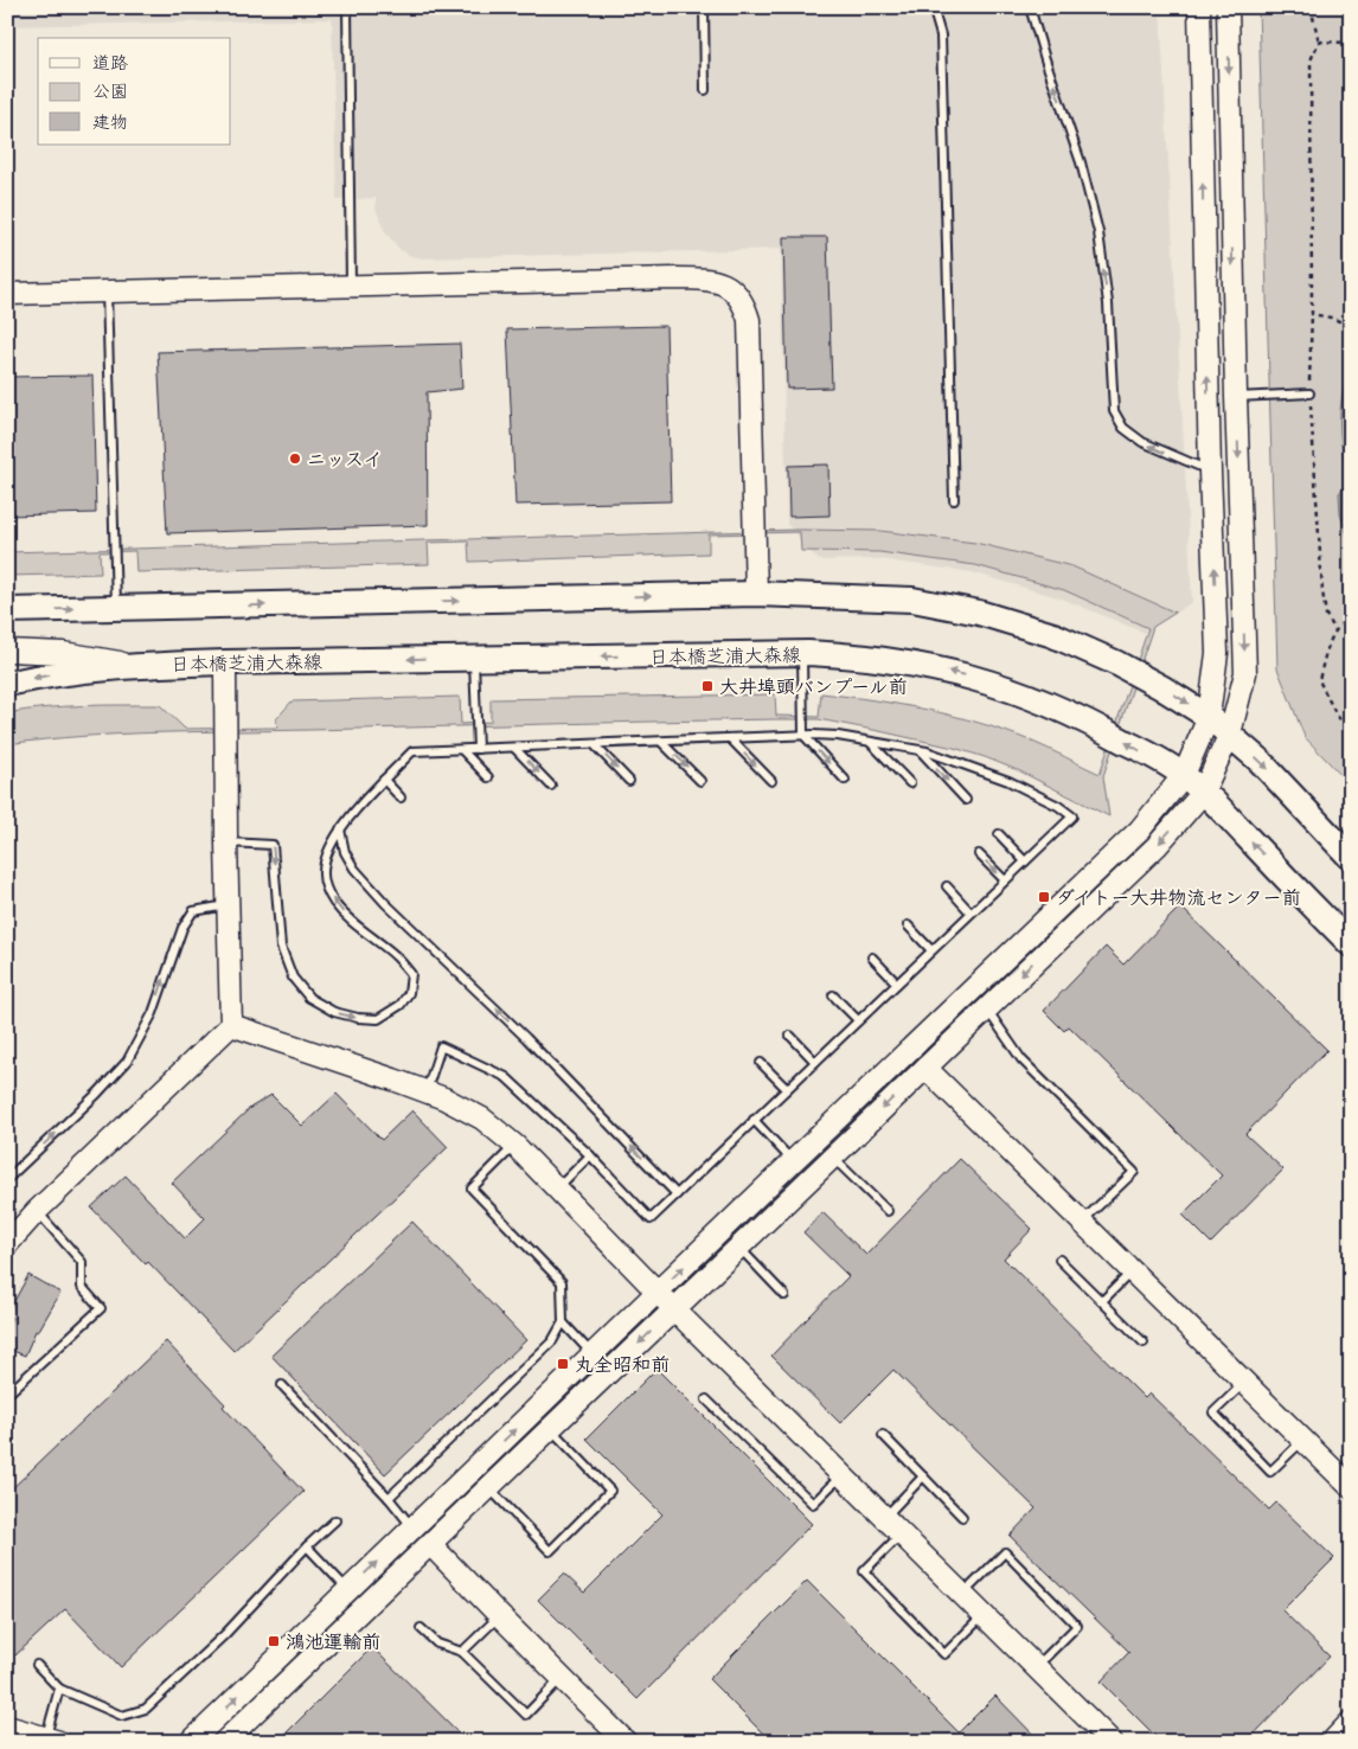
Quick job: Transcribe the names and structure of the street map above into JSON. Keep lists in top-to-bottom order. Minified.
{"streets":{"main road":["日本橋芝浦大森線"]},"places":{"other":["ニッスイ"],"transit":["大井埠頭バンプール前","ダイトー大井物流センター前","丸全昭和前","鴻池運輸前"]},"legend":["道路","公園","建物"]}
